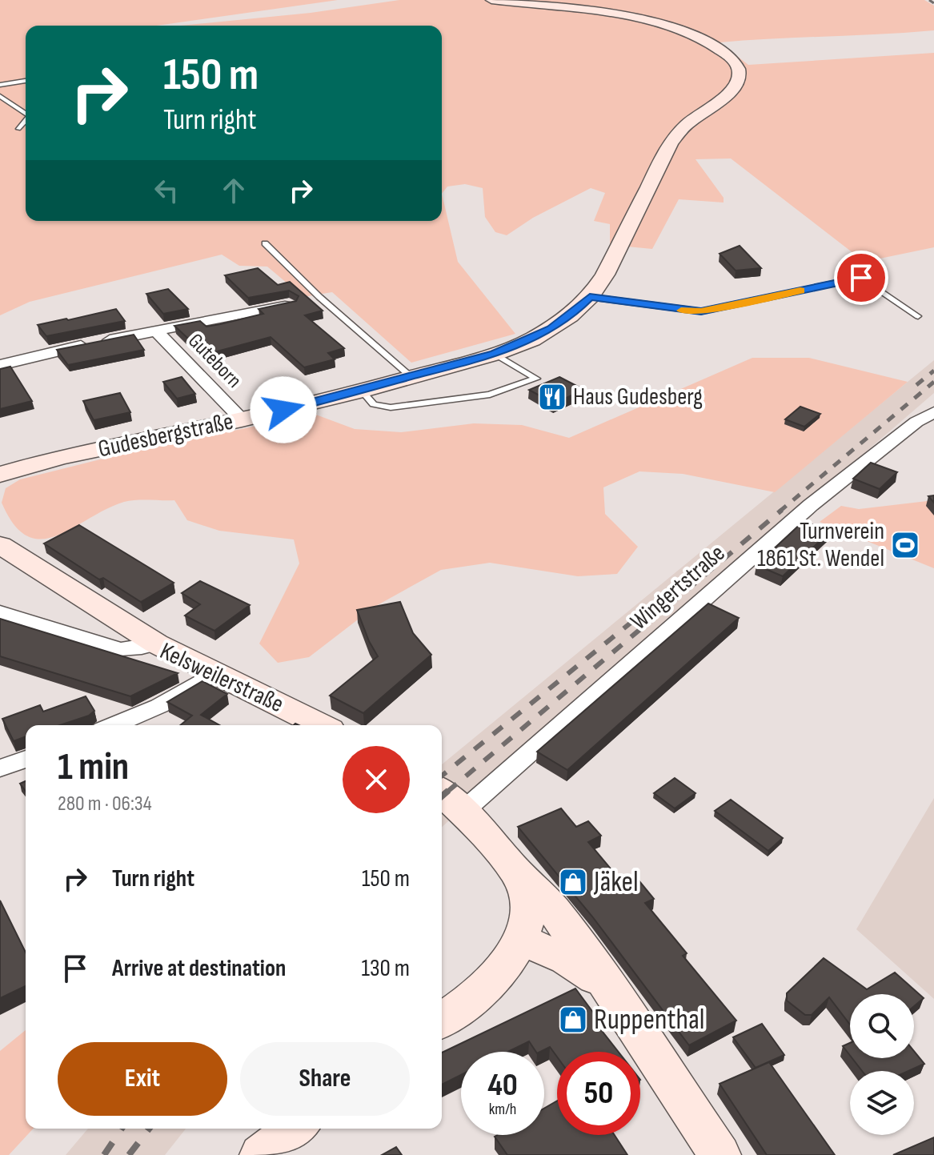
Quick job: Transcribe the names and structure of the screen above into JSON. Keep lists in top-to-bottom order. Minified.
{"streets":{"main road":["Gudesbergstraße","Kelsweilerstraße"],"street":["Guteborn","Wingertstraße"]},"crossings":[["Guteborn","Gudesbergstraße"]],"places":{"restaurant":["Haus Gudesberg"],"sports":["Turnverein 1861 St. Wendel"],"shop":["Jäkel","Ruppenthal"]},"page":{"turn":["150 m","Turn right"],"heading":["1 min","280 m · 06:34"],"list":[{"name":"Turn right","value":"150 m"},{"name":"Arrive at destination","value":"130 m"}],"buttons":["Exit","Share"],"speed":"40 km/h","limit":"50"}}
